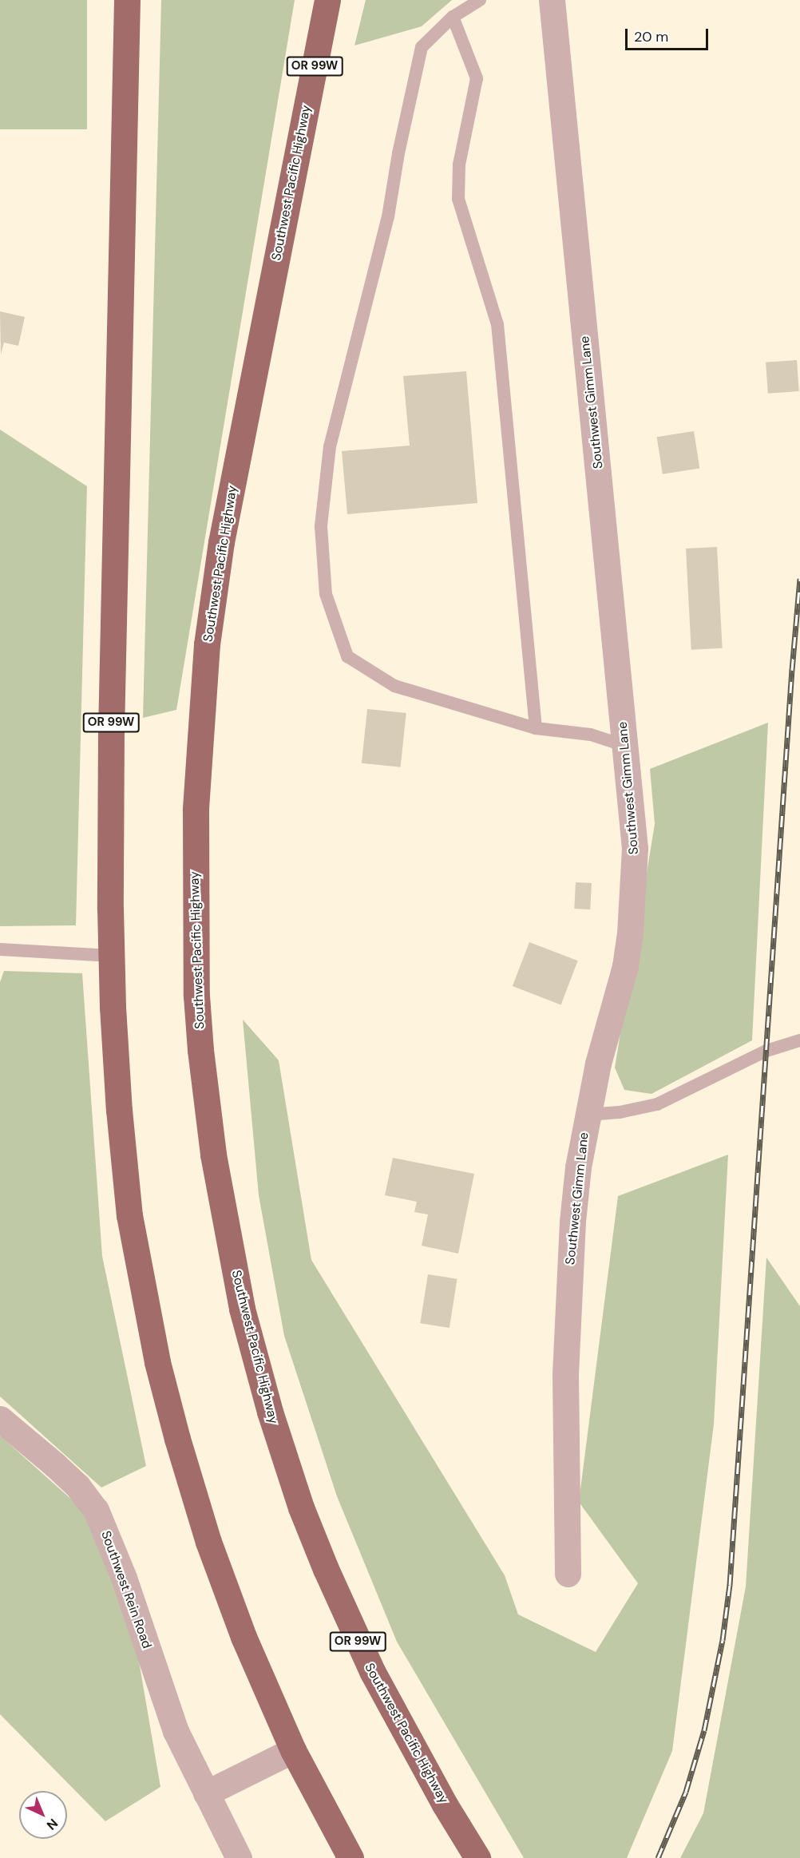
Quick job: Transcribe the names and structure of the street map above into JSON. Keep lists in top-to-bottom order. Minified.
{"streets":{"highway":["OR 99W","Southwest Pacific Highway"],"street":["Southwest Gimm Lane","Southwest Rein Road"]},"scale_bar":"20 m","north":"bottom right"}
